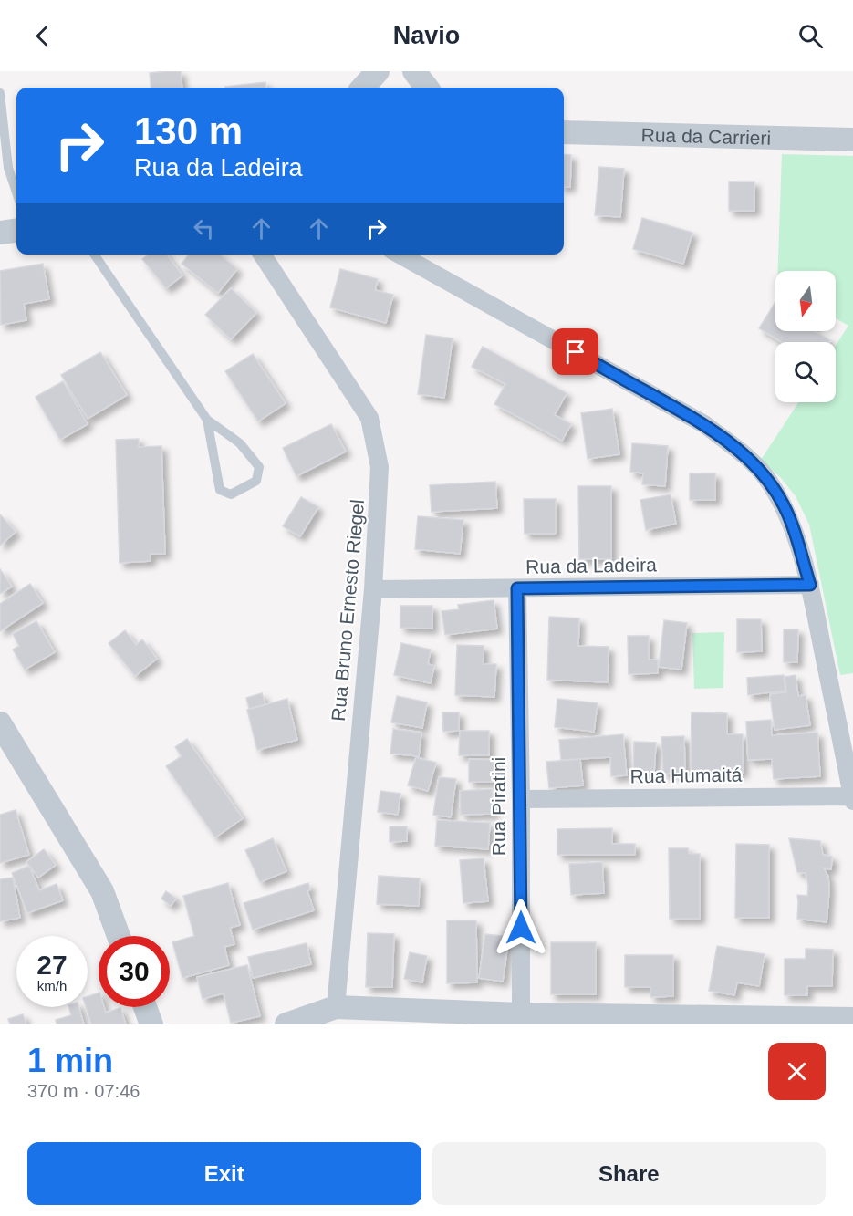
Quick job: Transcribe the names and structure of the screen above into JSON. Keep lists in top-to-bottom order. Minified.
{"streets":{"street":["Rua da Carrieri","Rua da Ladeira","Rua Bruno Ernesto Riegel","Rua Humaitá","Rua Piratini"]},"crossings":[["Rua da Ladeira","Rua Bruno Ernesto Riegel"],["Rua da Ladeira","Rua Piratini"],["Rua Humaitá","Rua Piratini"]],"north":"bottom","page":{"header":"Navio","turn":["130 m","Rua da Ladeira"],"speed":"27 km/h","limit":"30","heading":["1 min","370 m · 07:46"],"buttons":["Exit","Share"]}}
